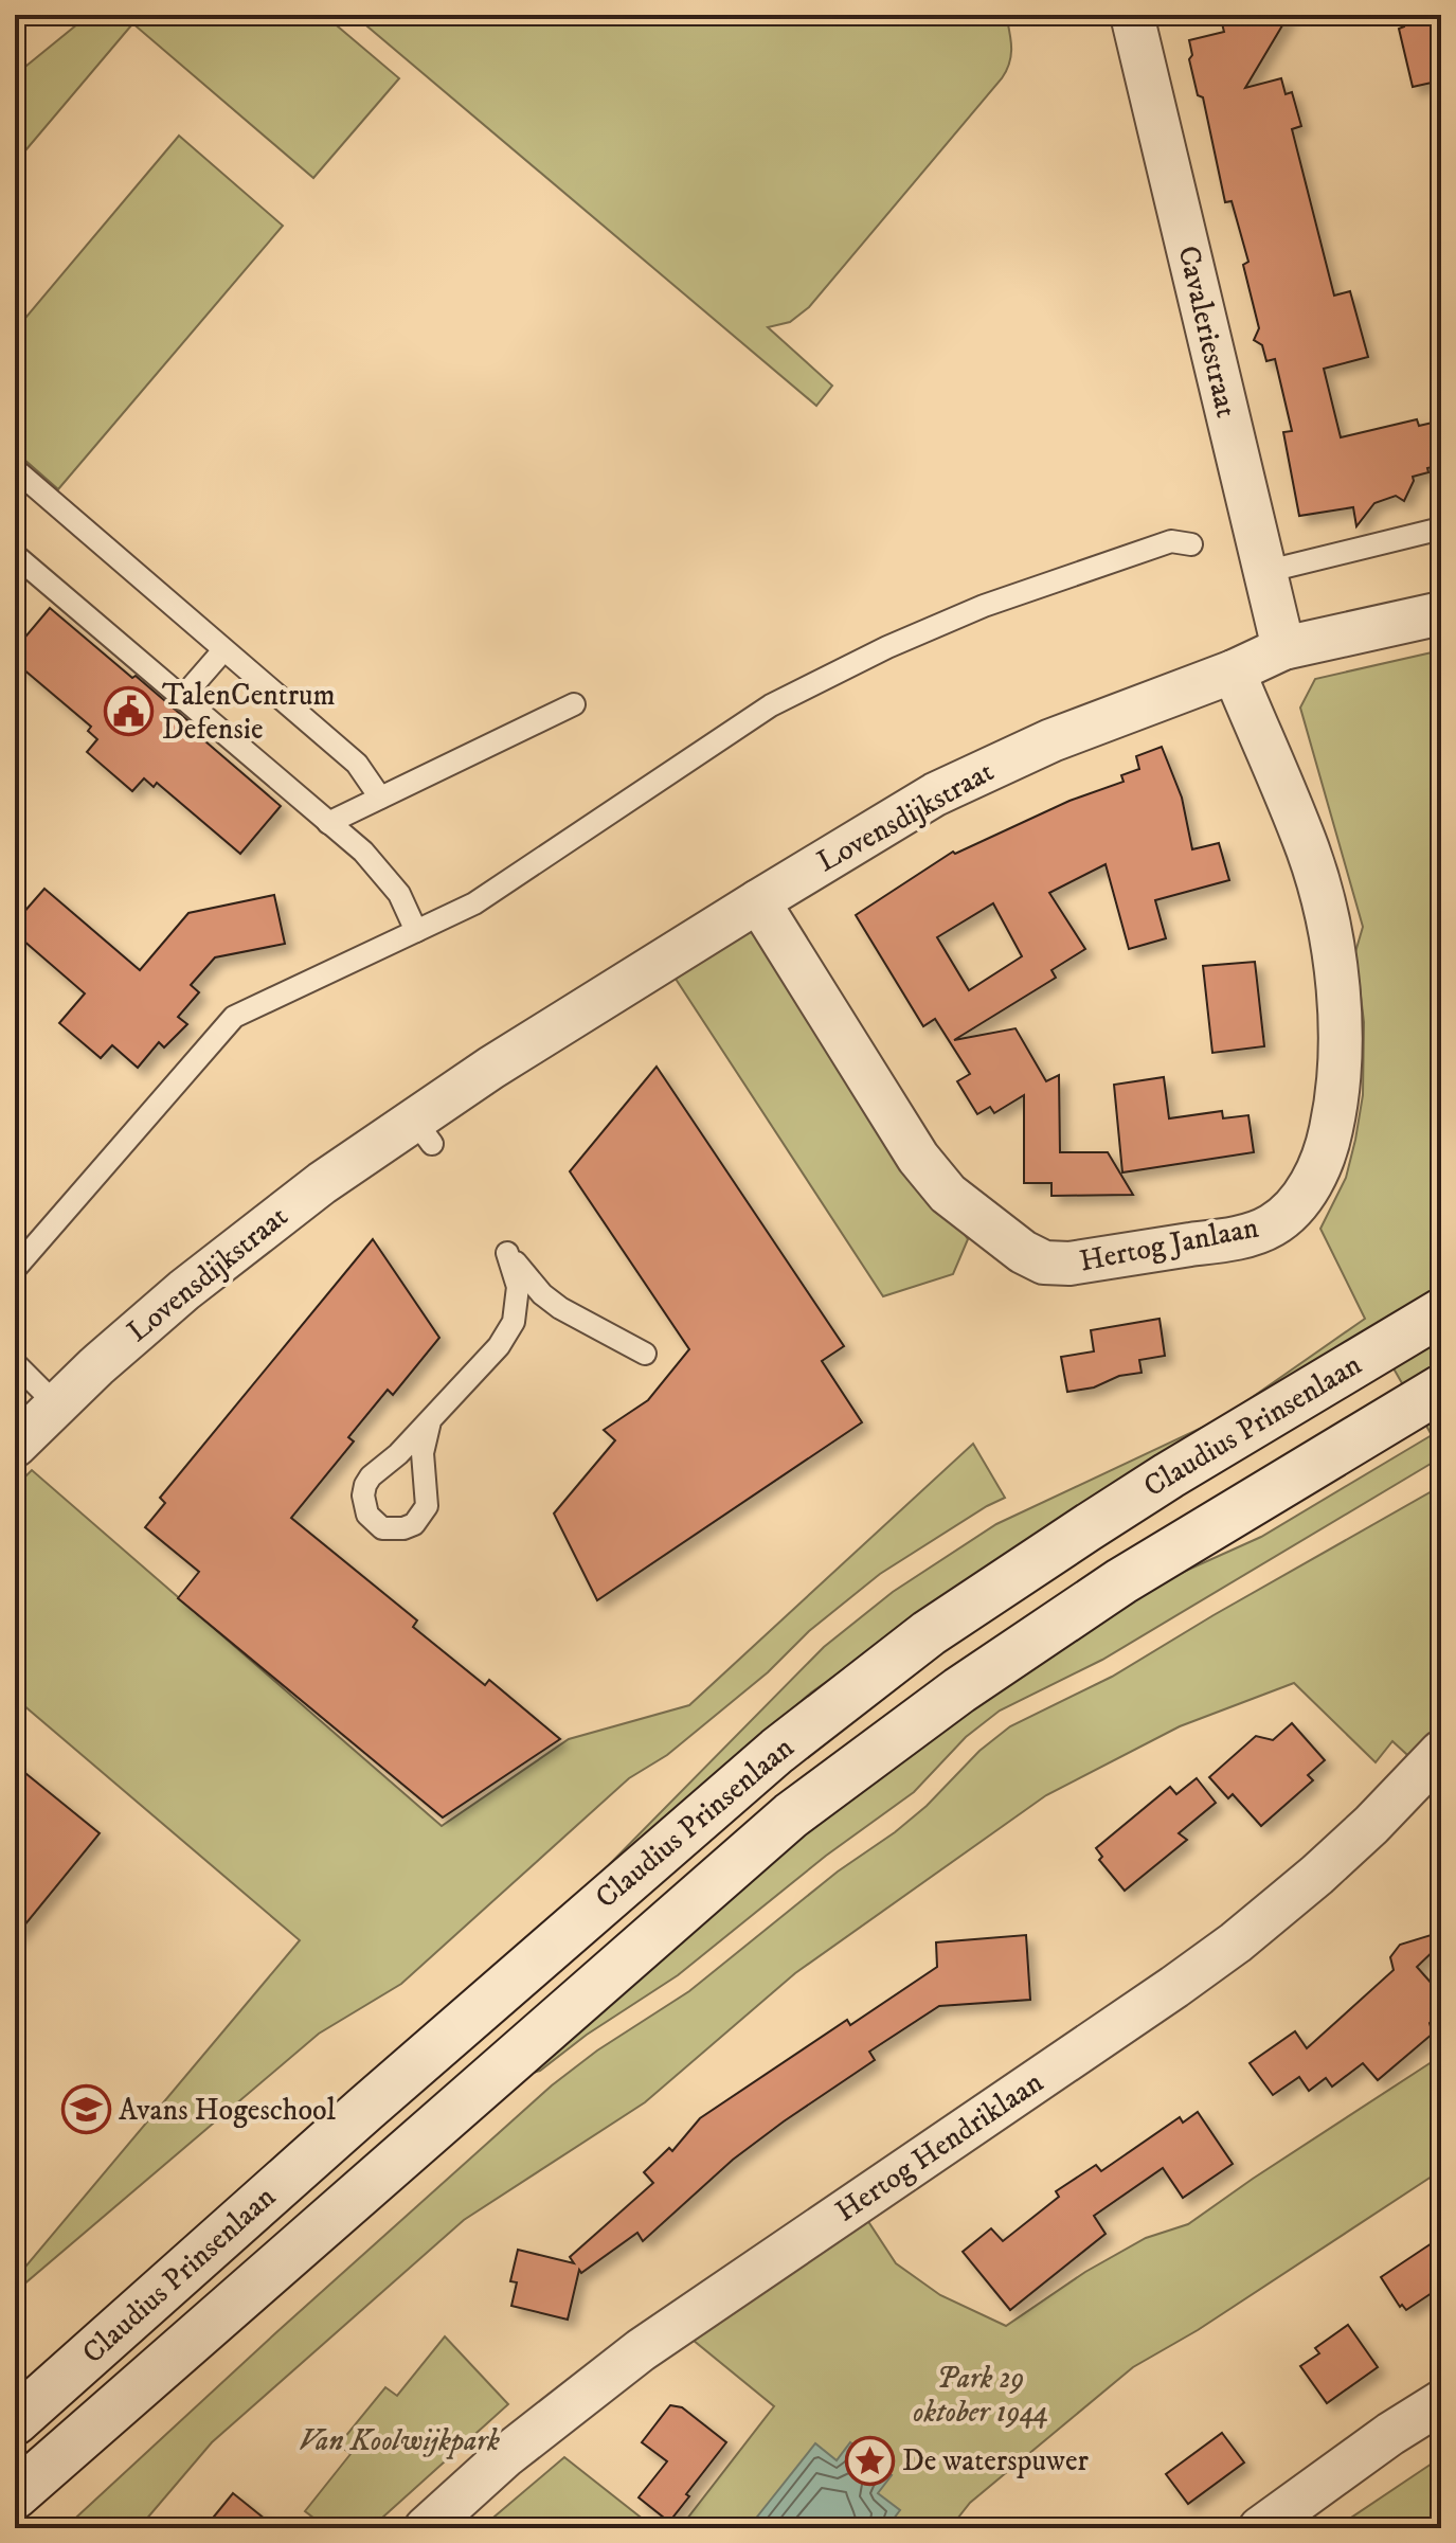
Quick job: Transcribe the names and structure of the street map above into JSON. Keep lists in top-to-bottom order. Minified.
{"streets":{"main road":["Claudius Prinsenlaan"],"street":["Cavaleriestraat","Lovensdijkstraat","Hertog Janlaan","Hertog Hendriklaan"]},"crossings":[["Cavaleriestraat","Lovensdijkstraat"],["Lovensdijkstraat","Hertog Janlaan"]],"parks":["Park 29 oktober 1944","Van Koolwijkpark"],"places":{"public building":["TalenCentrum Defensie"],"school or university":["Avans Hogeschool"],"place":["De waterspuwer"]}}
